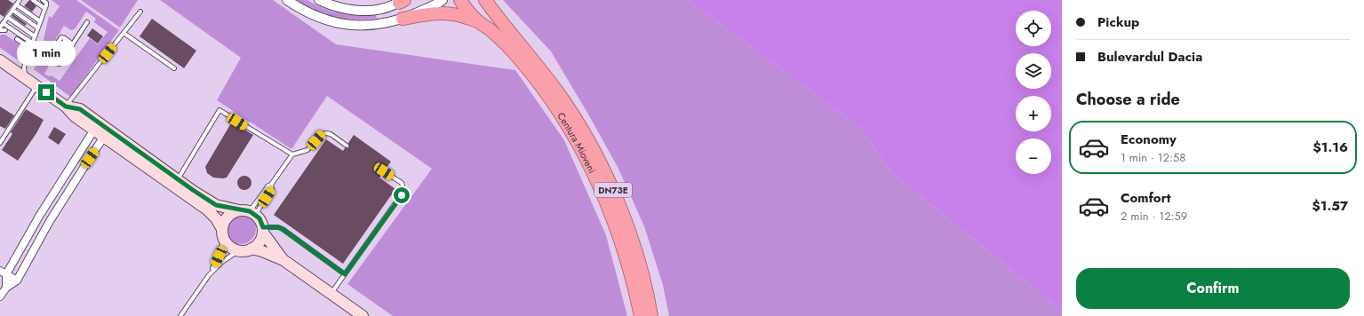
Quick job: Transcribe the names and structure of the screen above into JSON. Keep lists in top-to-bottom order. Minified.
{"streets":{"highway":["Centura Mioveni","DN73E"]},"crossings":[["Centura Mioveni","DN73E"]],"page":{"banner":["Pickup","Bulevardul Dacia"],"map_buttons":["+","−"],"bubble":"1 min","heading":"Choose a ride","list":[{"name":"Economy","note":"1 min · 12:58","value":"$1.16"},{"name":"Comfort","note":"2 min · 12:59","value":"$1.57"}],"buttons":"Confirm"}}
